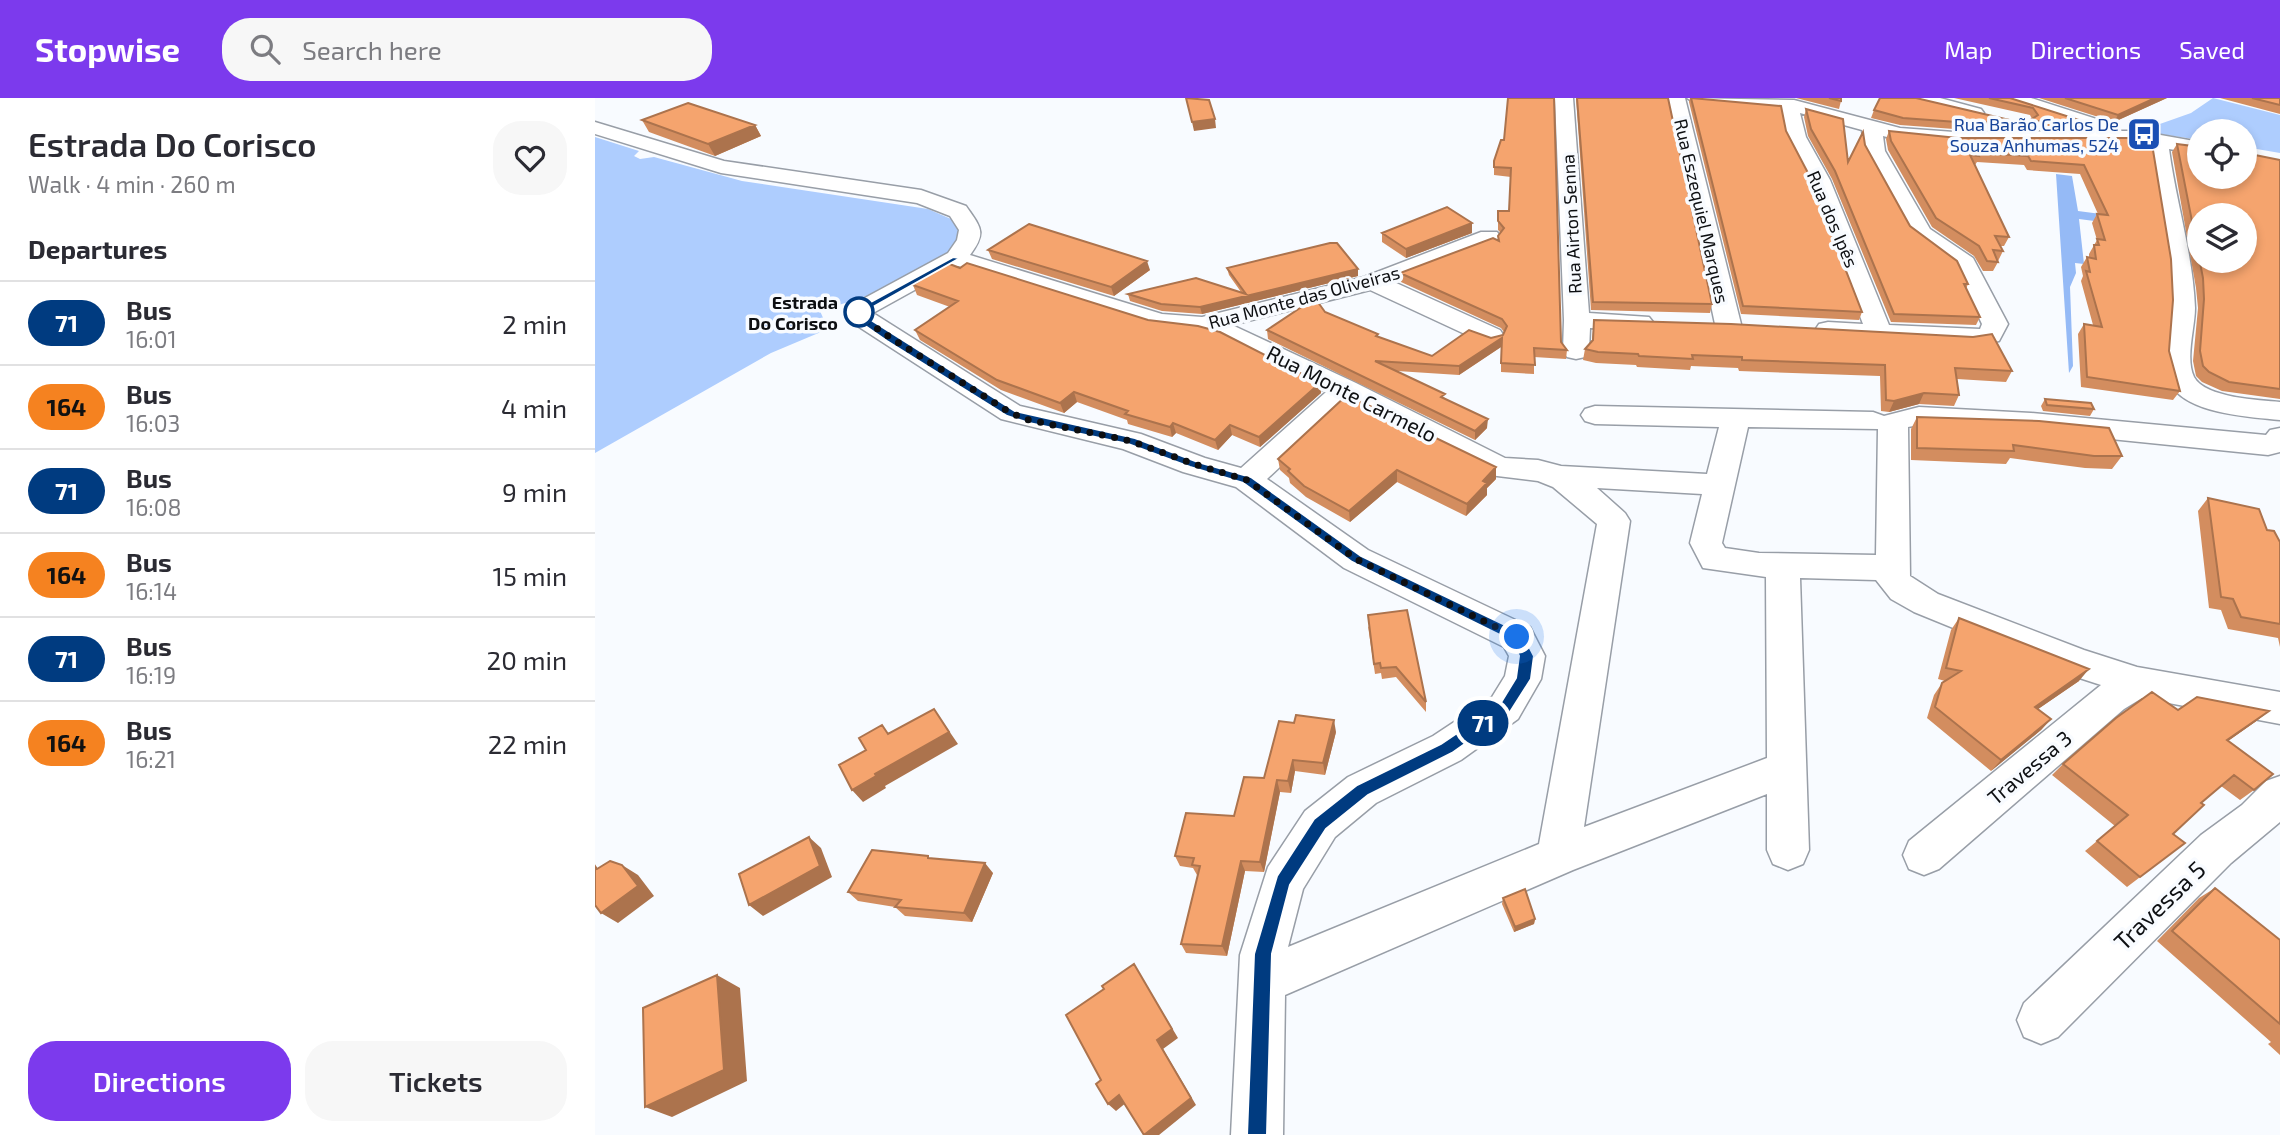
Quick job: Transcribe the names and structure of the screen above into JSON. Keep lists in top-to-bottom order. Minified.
{"streets":{"street":["Rua Eszequiel Marques","Rua dos Ipês","Rua Airton Senna","Rua Monte das Oliveiras","Rua Monte Carmelo","Travessa 3","Travessa 5"]},"crossings":[["Rua Monte das Oliveiras","Rua Monte Carmelo"]],"places":{"bus stop":["Rua Barão Carlos De Souza Anhumas, 524"],"other":["Estrada Do Corisco"]},"lines":["bus line 71"],"page":{"header":"Stopwise","search":"Search here","nav":["Map","Directions","Saved"],"heading":[["Estrada Do Corisco","Walk · 4 min · 260 m"],"Departures"],"on_map":"71","list":[{"mark":"71","name":"Bus","note":"16:01","value":"2 min"},{"mark":"164","name":"Bus","note":"16:03","value":"4 min"},{"mark":"71","name":"Bus","note":"16:08","value":"9 min"},{"mark":"164","name":"Bus","note":"16:14","value":"15 min"},{"mark":"71","name":"Bus","note":"16:19","value":"20 min"},{"mark":"164","name":"Bus","note":"16:21","value":"22 min"}],"buttons":["Directions","Tickets"]}}
